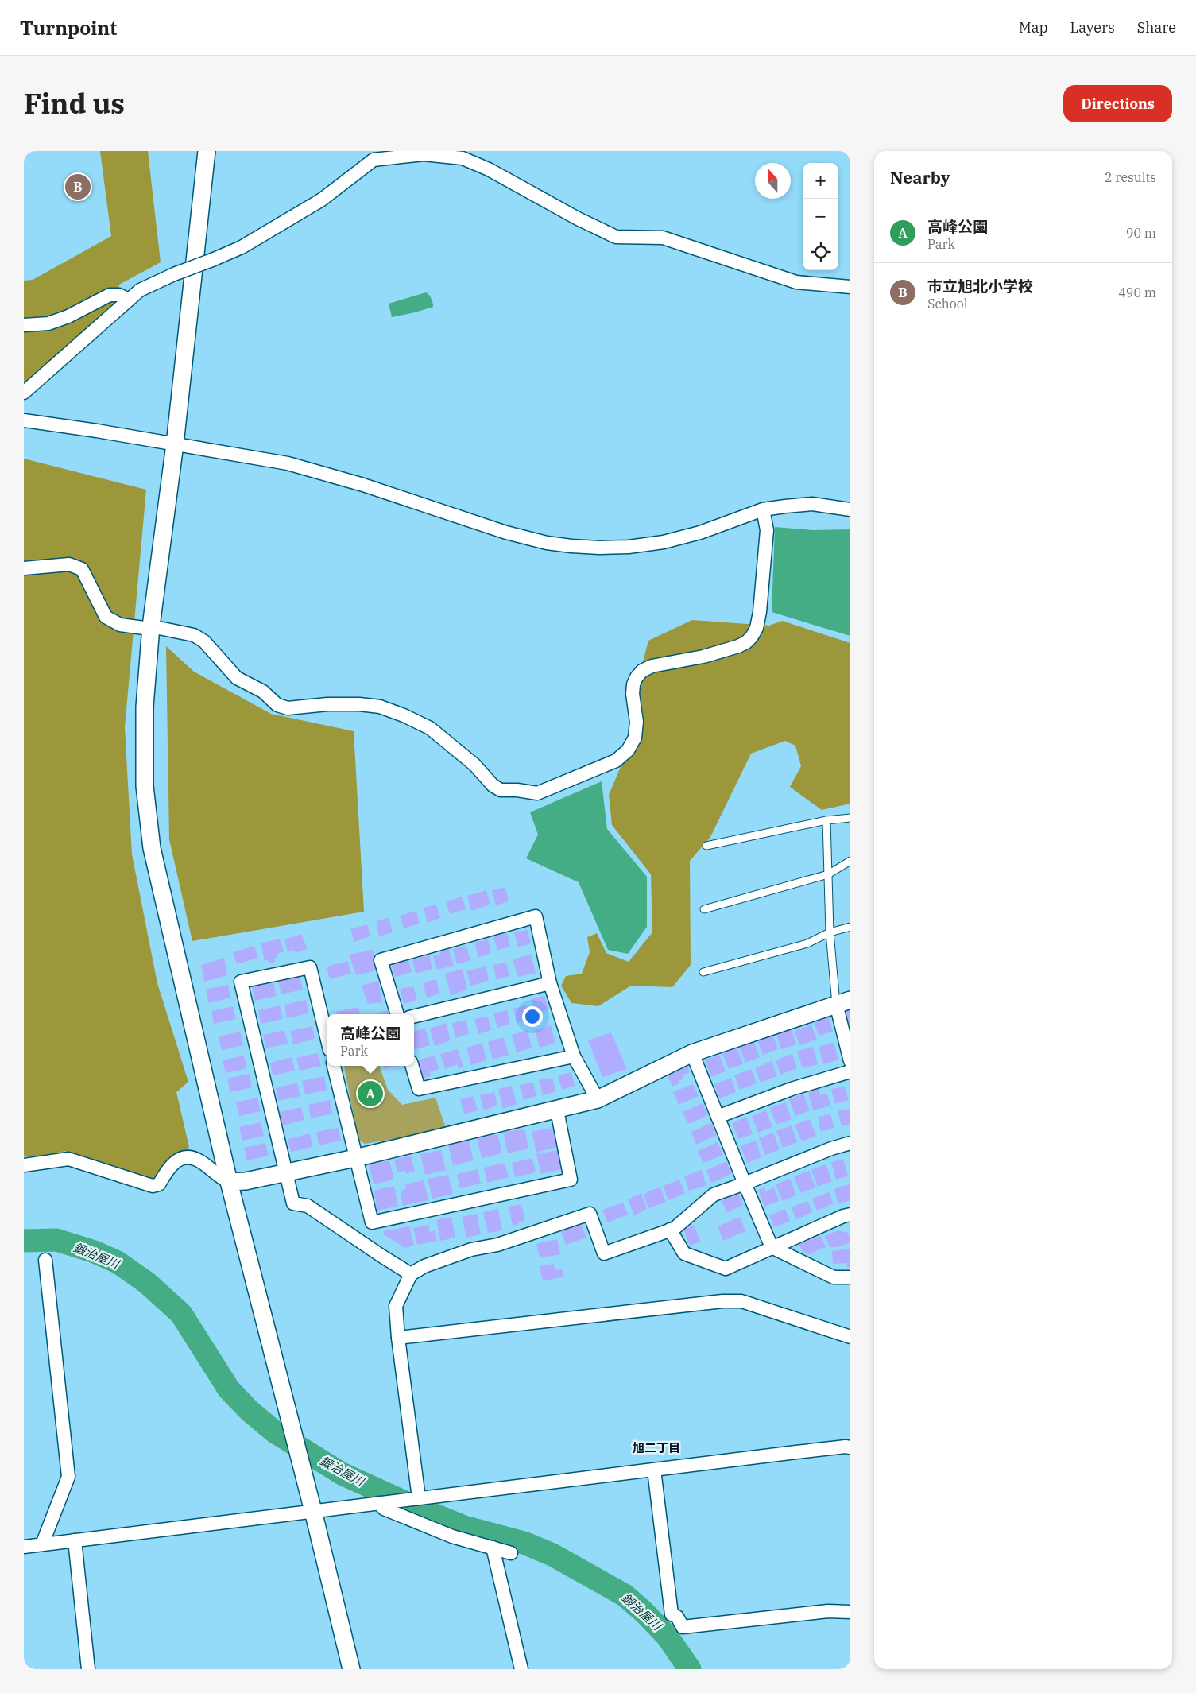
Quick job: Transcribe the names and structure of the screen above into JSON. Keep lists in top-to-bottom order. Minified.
{"districts":["旭二丁目"],"water":["鍛治屋川"],"north":"top","page":{"header":"Turnpoint","nav":["Map","Layers","Share"],"title":"Find us","buttons":"Directions","heading":["Nearby","2 results"],"map_buttons":["+","−"],"pins":["B","A"],"list":[{"mark":"A","name":"高峰公園","note":"Park","value":"90 m"},{"mark":"B","name":"市立旭北小学校","note":"School","value":"490 m"}],"popup":["高峰公園","Park"]}}
